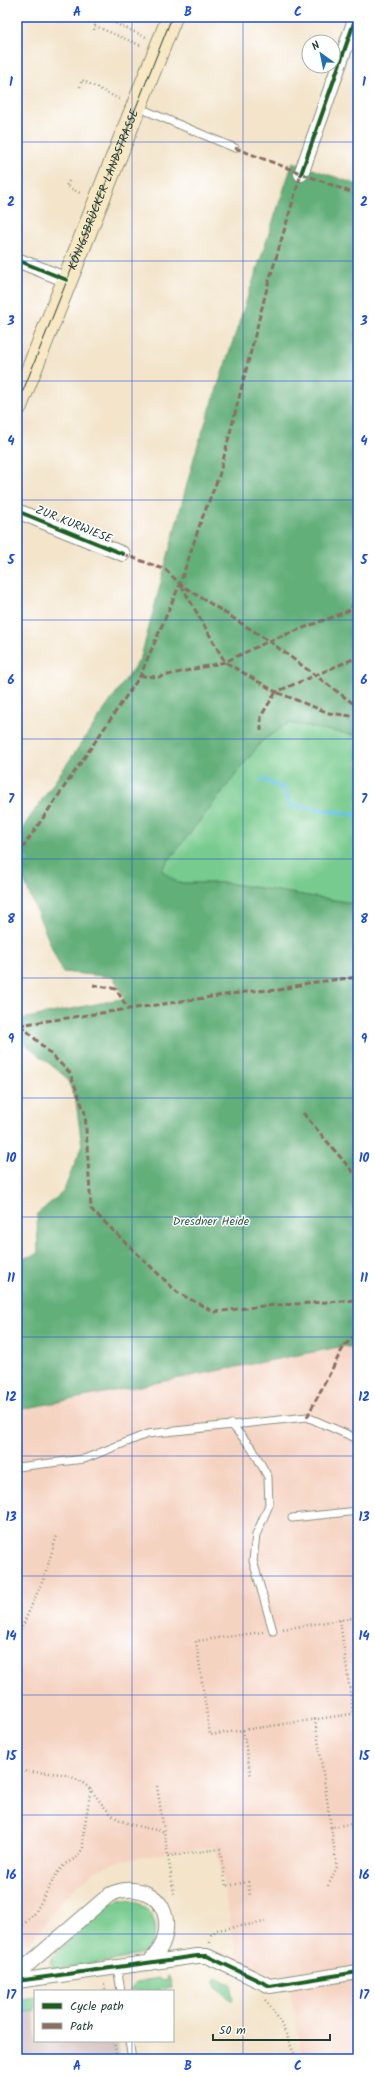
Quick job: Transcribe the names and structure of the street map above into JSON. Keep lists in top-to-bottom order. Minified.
{"streets":{"main road":["KÖNIGSBRÜCKER LANDSTRASSE"],"street":["ZUR KURWIESE"]},"parks":["Dresdner Heide"],"legend":["Cycle path","Path"],"scale_bar":"50 m","north":"top left","grid":{"columns":["A","B","C"],"rows":["1","2","3","4","5","6","7","8","9","10","11","12","13","14","15","16","17"]}}
